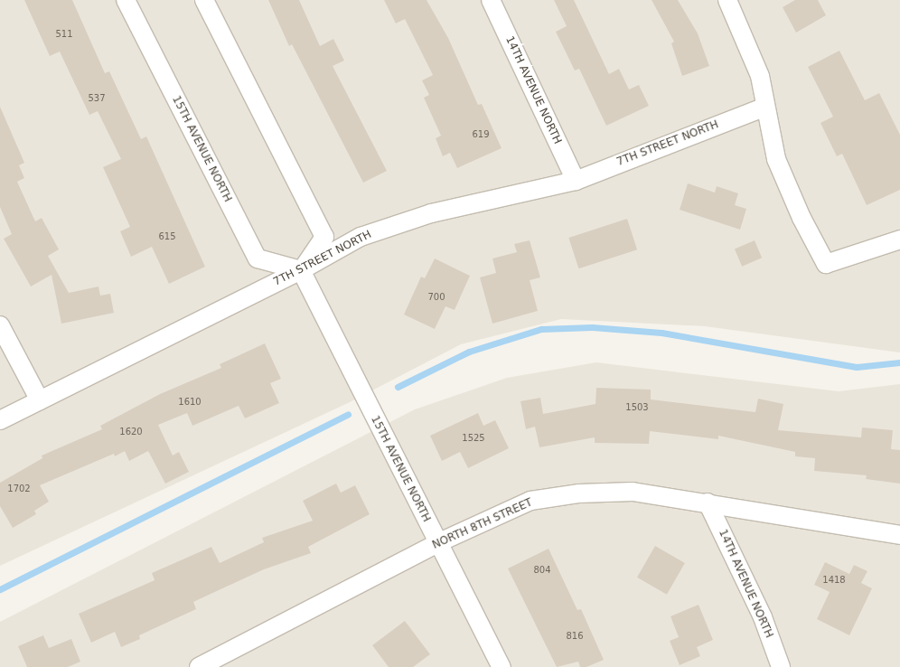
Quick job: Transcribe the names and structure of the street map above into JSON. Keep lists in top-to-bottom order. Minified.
{"streets":{"street":["14TH AVENUE NORTH","7TH STREET NORTH","15TH AVENUE NORTH","NORTH 8TH STREET"]},"crossings":[["14TH AVENUE NORTH","7TH STREET NORTH"],["14TH AVENUE NORTH","NORTH 8TH STREET"],["7TH STREET NORTH","15TH AVENUE NORTH"],["15TH AVENUE NORTH","NORTH 8TH STREET"]],"house_numbers":["511","537","619","615","700","1610","1503","1620","1525","1702","804","1418","816"]}
